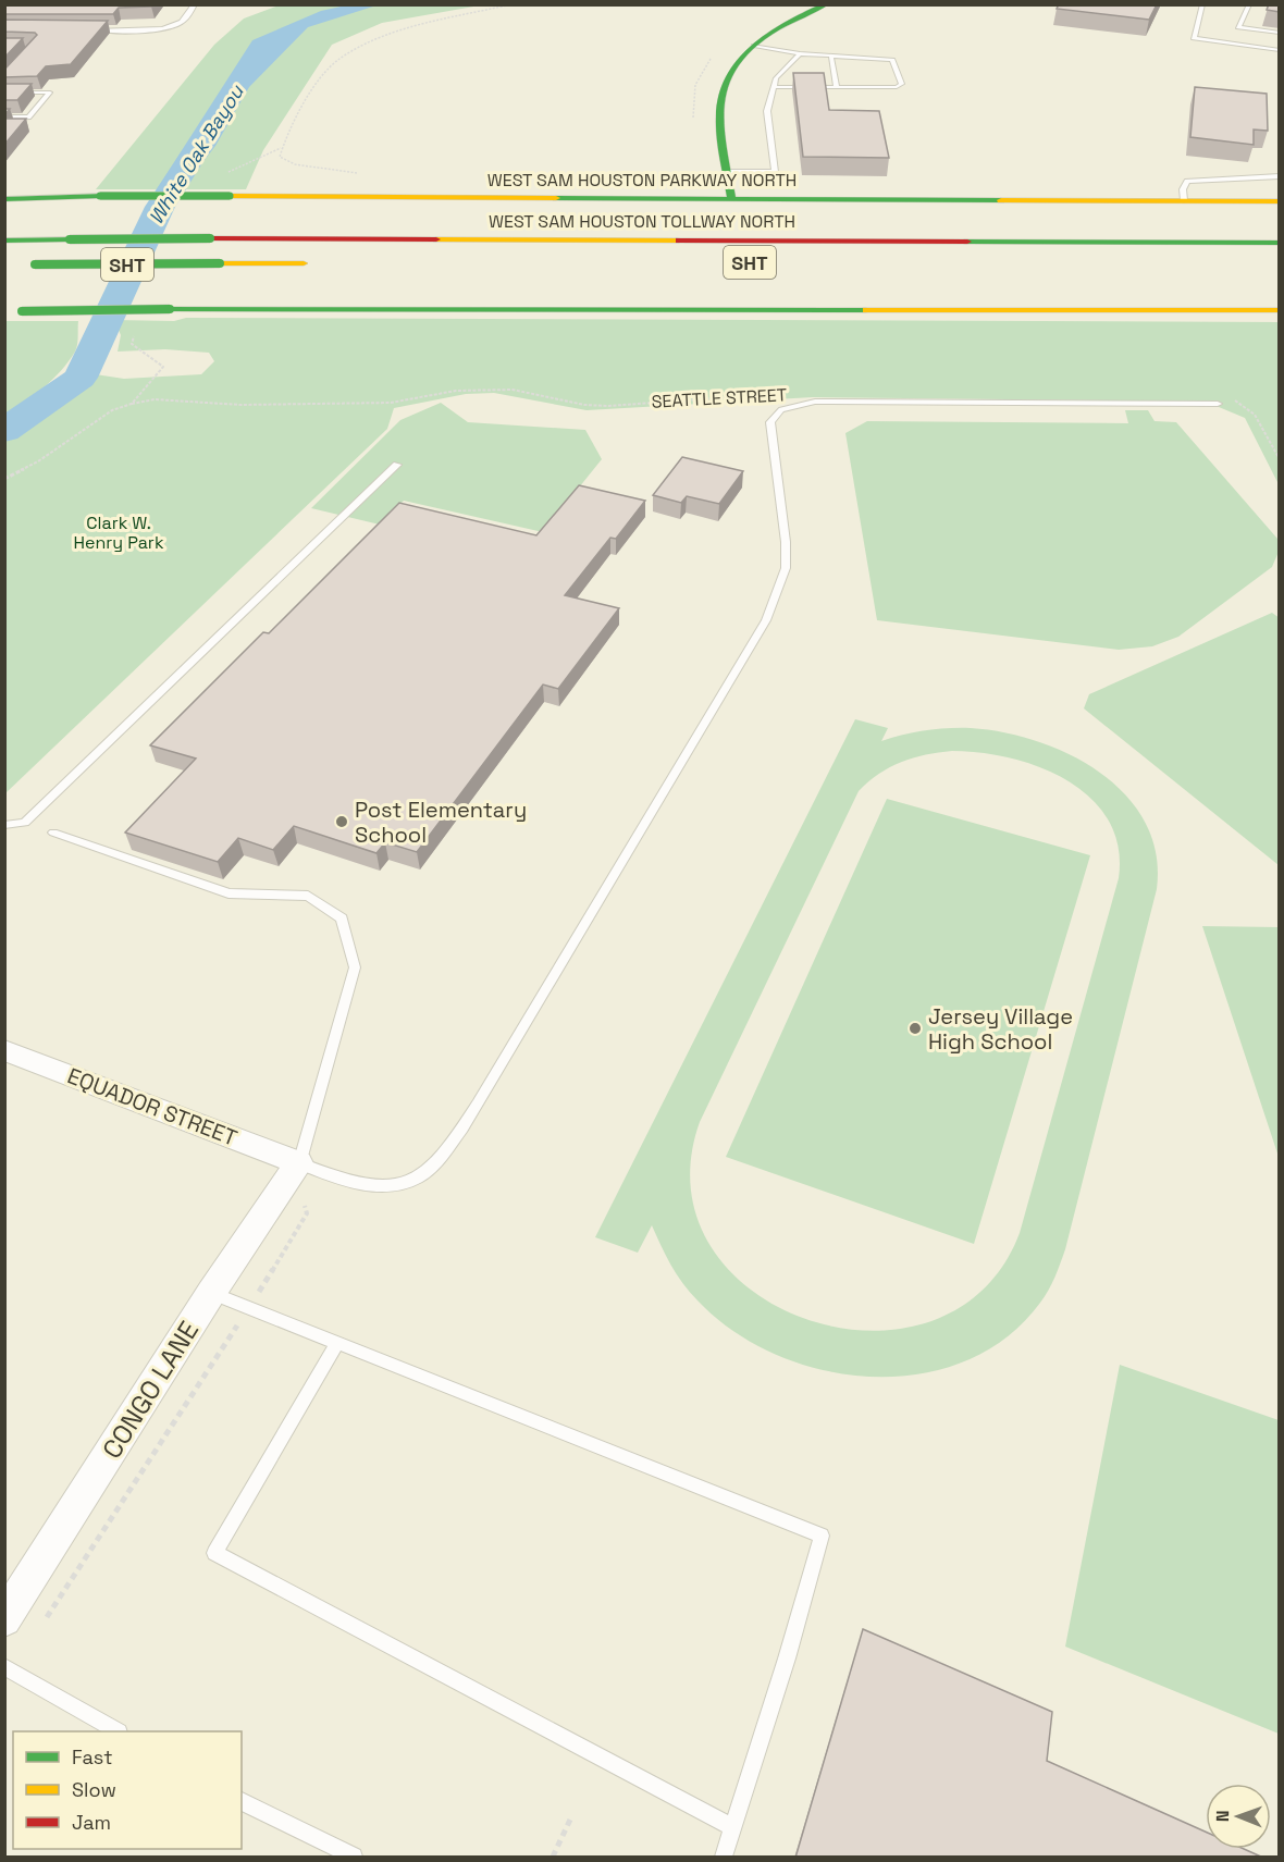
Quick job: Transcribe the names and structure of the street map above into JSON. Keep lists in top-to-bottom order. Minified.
{"streets":{"main road":["WEST SAM HOUSTON PARKWAY NORTH","WEST SAM HOUSTON TOLLWAY NORTH","SHT"],"street":["EQUADOR STREET","CONGO LANE"],"path":["SEATTLE STREET"]},"crossings":[["EQUADOR STREET","CONGO LANE"]],"water":["White Oak Bayou"],"parks":["Clark W. Henry Park"],"places":["Post Elementary School","Jersey Village High School"],"legend":["Fast","Slow","Jam"],"north":"left"}
